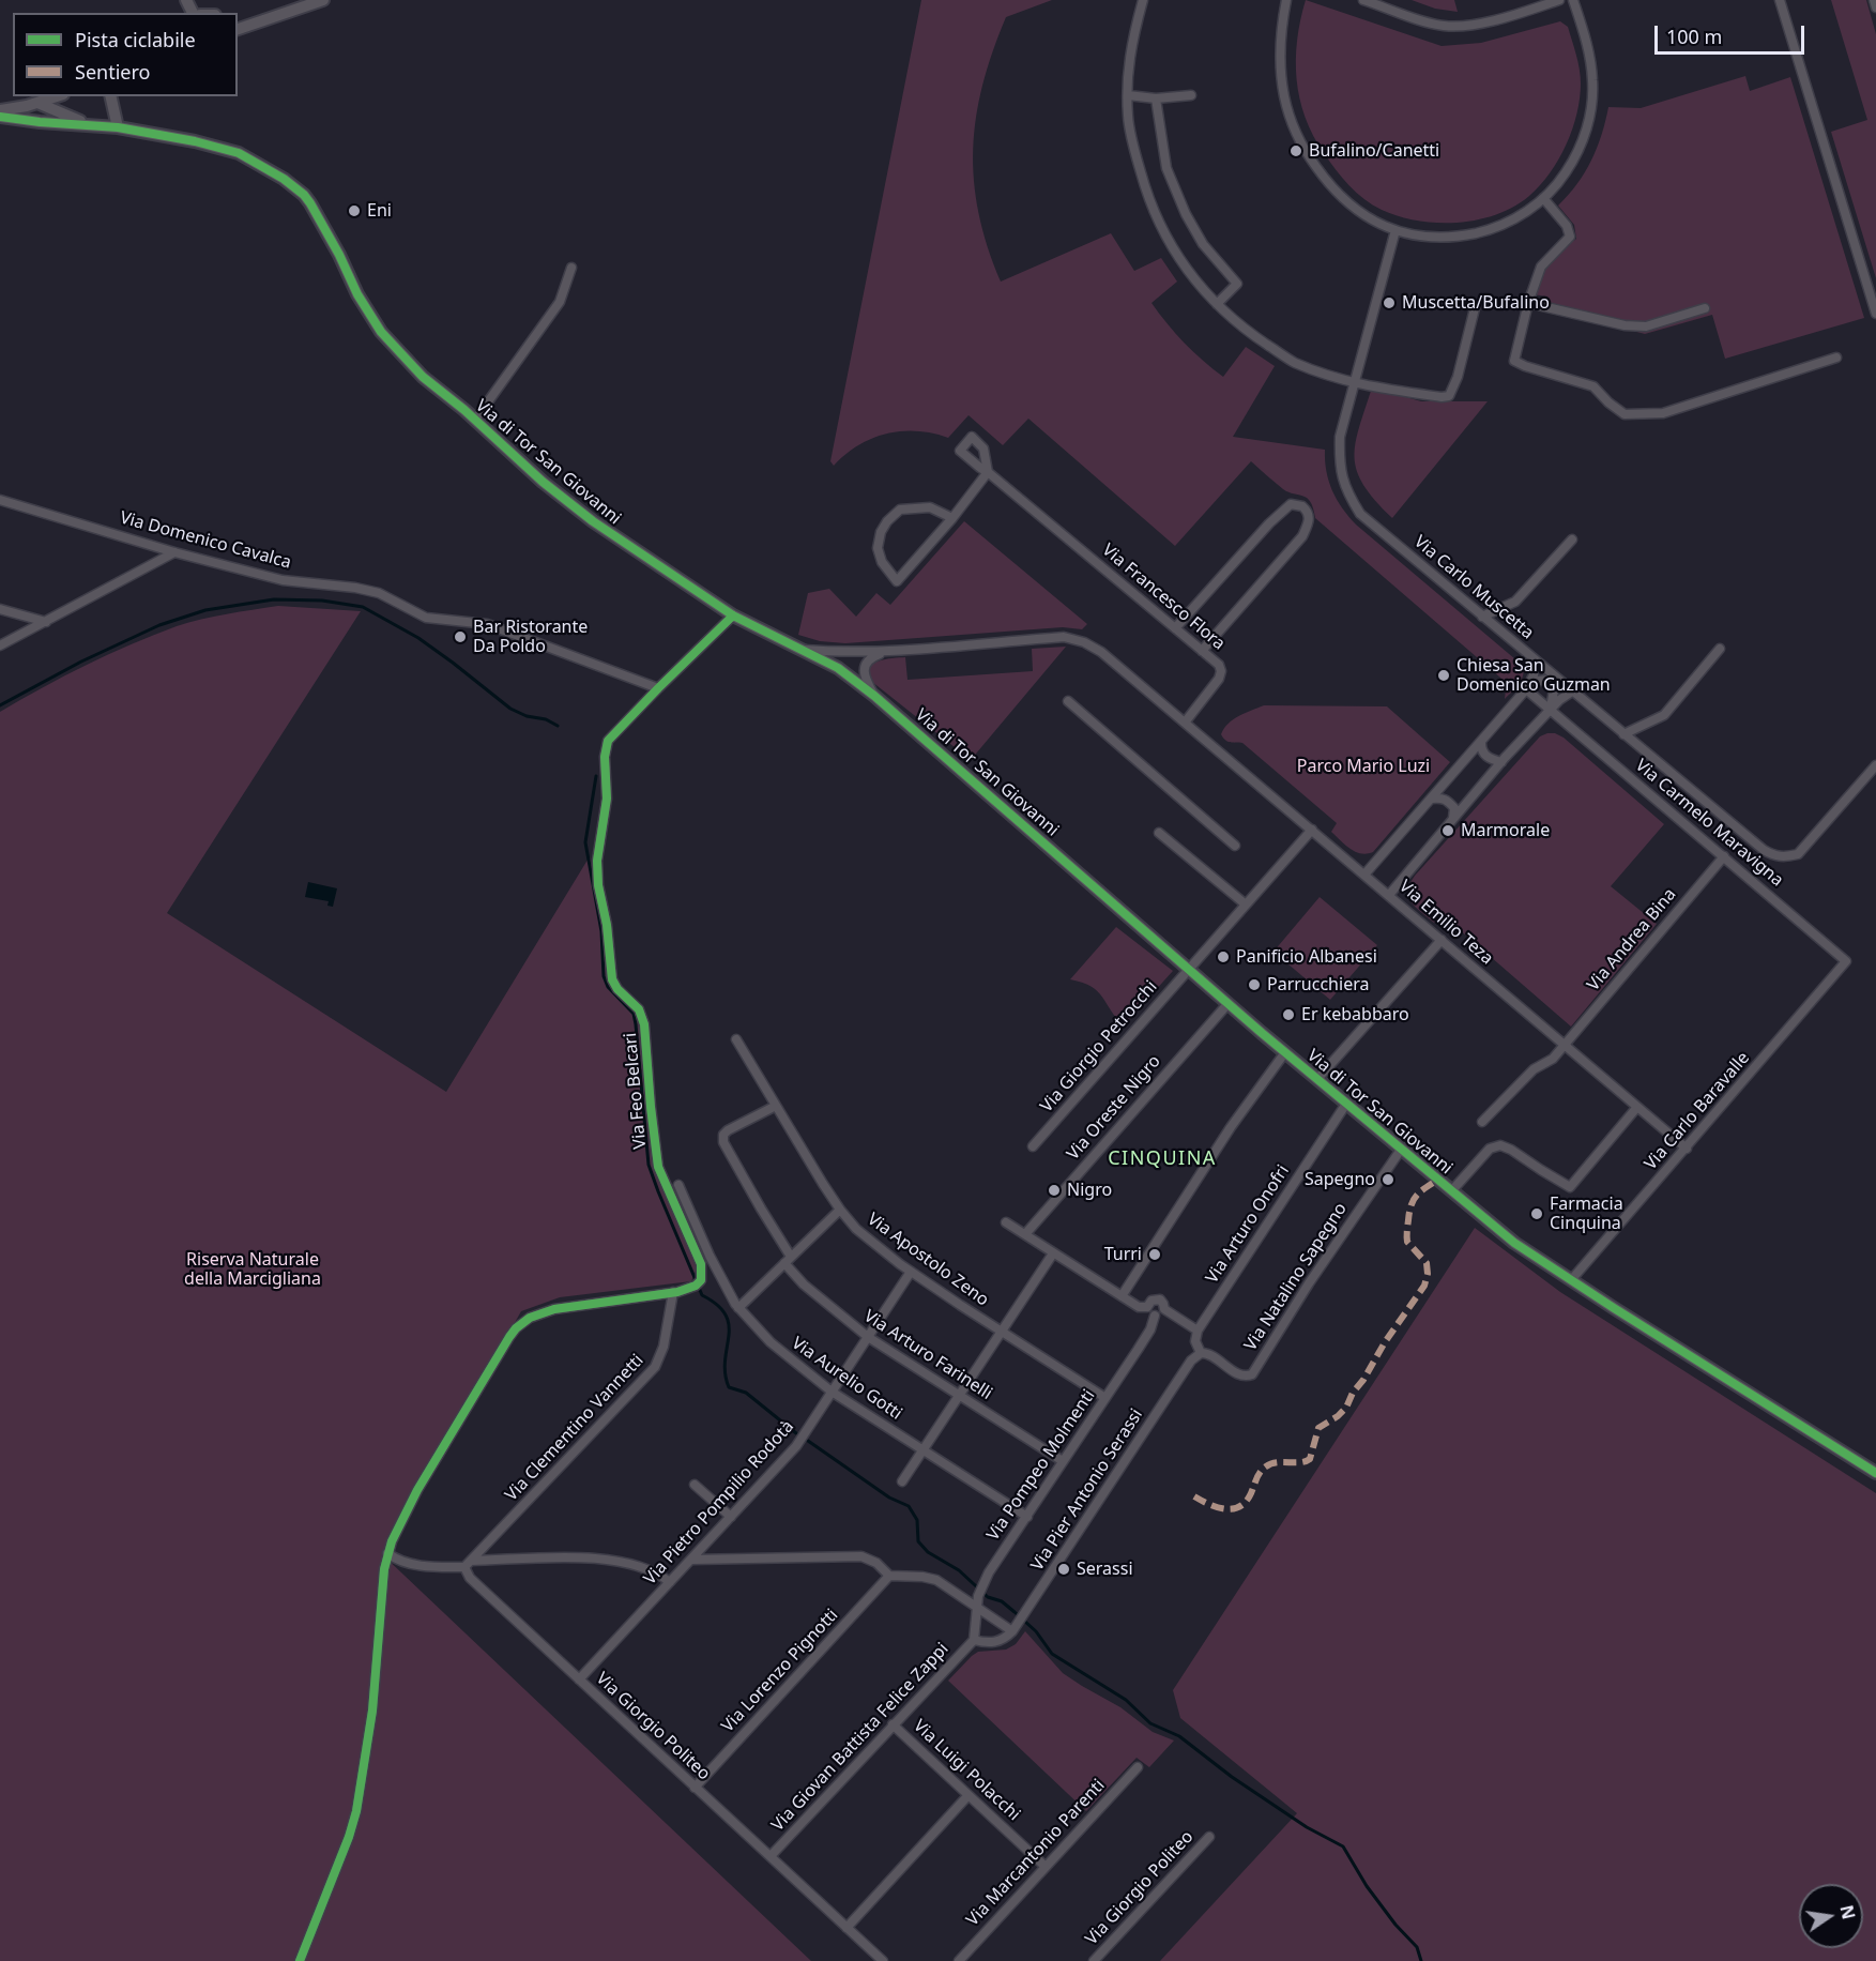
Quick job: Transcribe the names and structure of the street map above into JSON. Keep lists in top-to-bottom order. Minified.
{"streets":{"street":["Via di Tor San Giovanni","Via Domenico Cavalca","Via Carlo Muscetta","Via Francesco Flora","Via Carmelo Maravigna","Via Emilio Teza","Via Andrea Bina","Via Giorgio Petrocchi","Via Feo Belcari","Via Oreste Nigro","Via Carlo Baravalle","Via Arturo Onofri","Via Apostolo Zeno","Via Natalino Sapegno","Via Arturo Farinelli","Via Aurelio Gotti","Via Clementino Vannetti","Via Pompeo Molmenti","Via Pier Antonio Serassi","Via Pietro Pompilio Rodotà","Via Lorenzo Pignotti","Via Giorgio Politeo","Via Giovan Battista Felice Zappi","Via Luigi Polacchi","Via Marcantonio Parenti"]},"crossings":[["Via di Tor San Giovanni","Via Giorgio Petrocchi"],["Via di Tor San Giovanni","Via Feo Belcari"],["Via di Tor San Giovanni","Via Oreste Nigro"],["Via di Tor San Giovanni","Via Carlo Baravalle"],["Via di Tor San Giovanni","Via Arturo Onofri"],["Via di Tor San Giovanni","Via Natalino Sapegno"],["Via Domenico Cavalca","Via Feo Belcari"],["Via Francesco Flora","Via Emilio Teza"],["Via Carmelo Maravigna","Via Andrea Bina"],["Via Carmelo Maravigna","Via Carlo Baravalle"],["Via Emilio Teza","Via Andrea Bina"],["Via Emilio Teza","Via Giorgio Petrocchi"],["Via Emilio Teza","Via Carlo Baravalle"],["Via Apostolo Zeno","Via Arturo Farinelli"],["Via Apostolo Zeno","Via Pompeo Molmenti"],["Via Apostolo Zeno","Via Pietro Pompilio Rodotà"],["Via Natalino Sapegno","Via Pier Antonio Serassi"],["Via Arturo Farinelli","Via Pompeo Molmenti"],["Via Arturo Farinelli","Via Pietro Pompilio Rodotà"],["Via Aurelio Gotti","Via Pompeo Molmenti"],["Via Aurelio Gotti","Via Pietro Pompilio Rodotà"],["Via Clementino Vannetti","Via Giorgio Politeo"],["Via Pompeo Molmenti","Via Giovan Battista Felice Zappi"],["Via Pietro Pompilio Rodotà","Via Giorgio Politeo"],["Via Lorenzo Pignotti","Via Giorgio Politeo"],["Via Giorgio Politeo","Via Giovan Battista Felice Zappi"],["Via Giovan Battista Felice Zappi","Via Luigi Polacchi"],["Via Luigi Polacchi","Via Marcantonio Parenti"]],"districts":["CINQUINA"],"parks":["Parco Mario Luzi","Riserva Naturale della Marcigliana"],"places":["Bufalino/Canetti","Eni","Muscetta/Bufalino","Bar Ristorante Da Poldo","Chiesa San Domenico Guzman","Marmorale","Panificio Albanesi","Parrucchiera","Er kebabbaro","Sapegno","Nigro","Farmacia Cinquina","Turri","Serassi"],"legend":["Pista ciclabile","Sentiero"],"scale_bar":"100 m","north":"right"}
